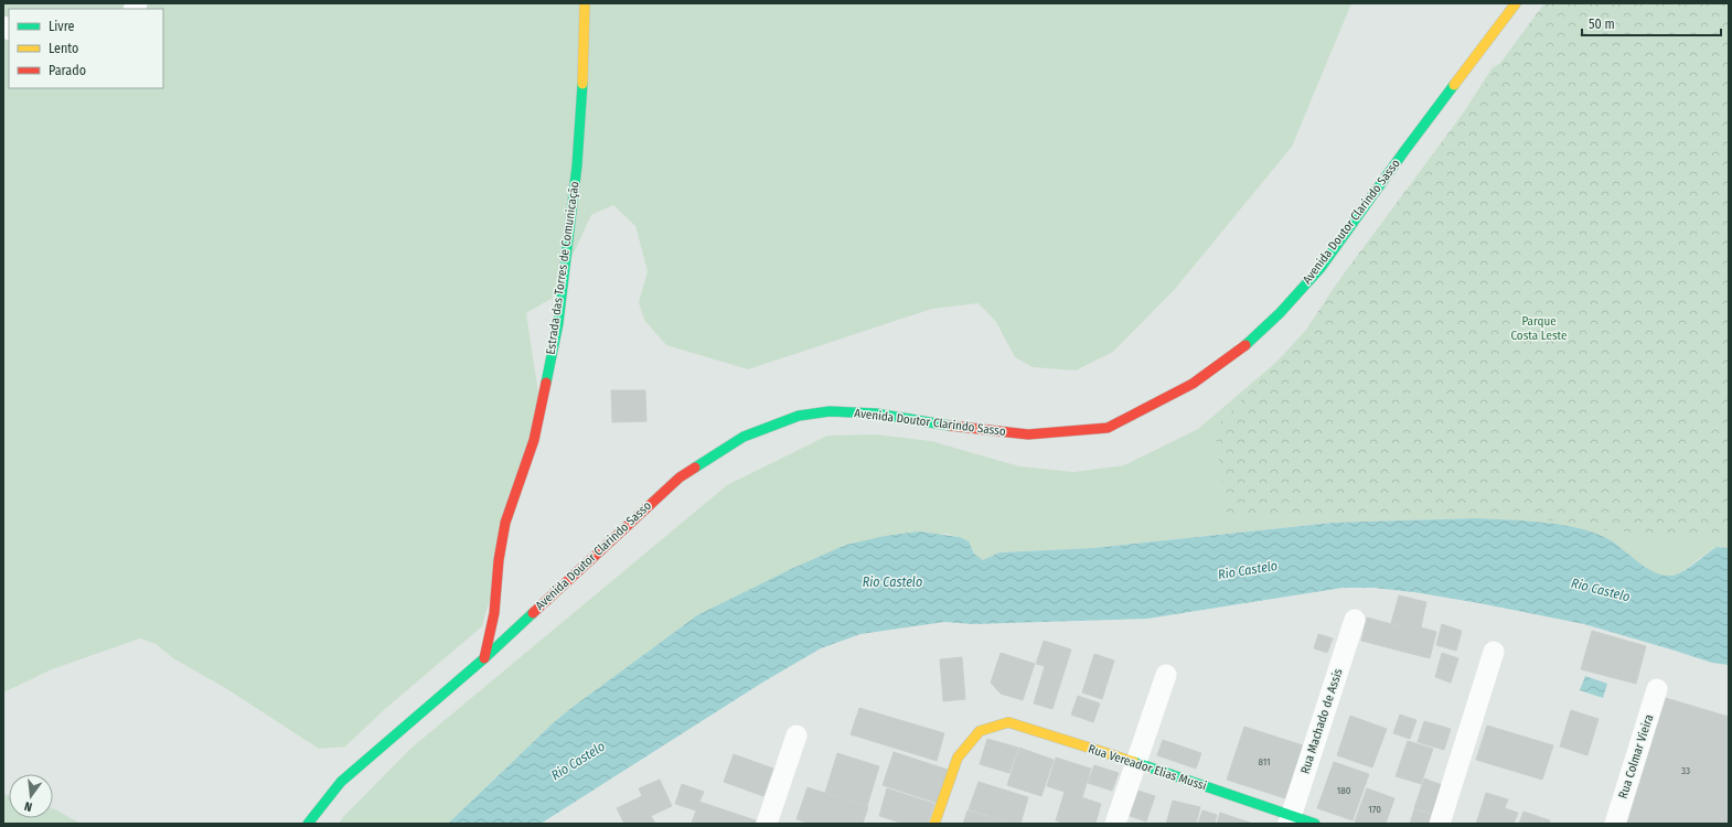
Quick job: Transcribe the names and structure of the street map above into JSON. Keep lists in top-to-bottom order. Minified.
{"streets":{"main road":["Avenida Doutor Clarindo Sasso","Estrada das Torres de Comunicação","Rua Vereador Elias Mussi"],"street":["Rua Machado de Assis","Rua Colmar Vieira"]},"crossings":[["Avenida Doutor Clarindo Sasso","Estrada das Torres de Comunicação"],["Rua Machado de Assis","Rua Vereador Elias Mussi"]],"water":["Rio Castelo"],"parks":["Parque Costa Leste"],"house_numbers":["811","33","180","170"],"legend":["Livre","Lento","Parado"],"scale_bar":"50 m","north":"bottom"}
